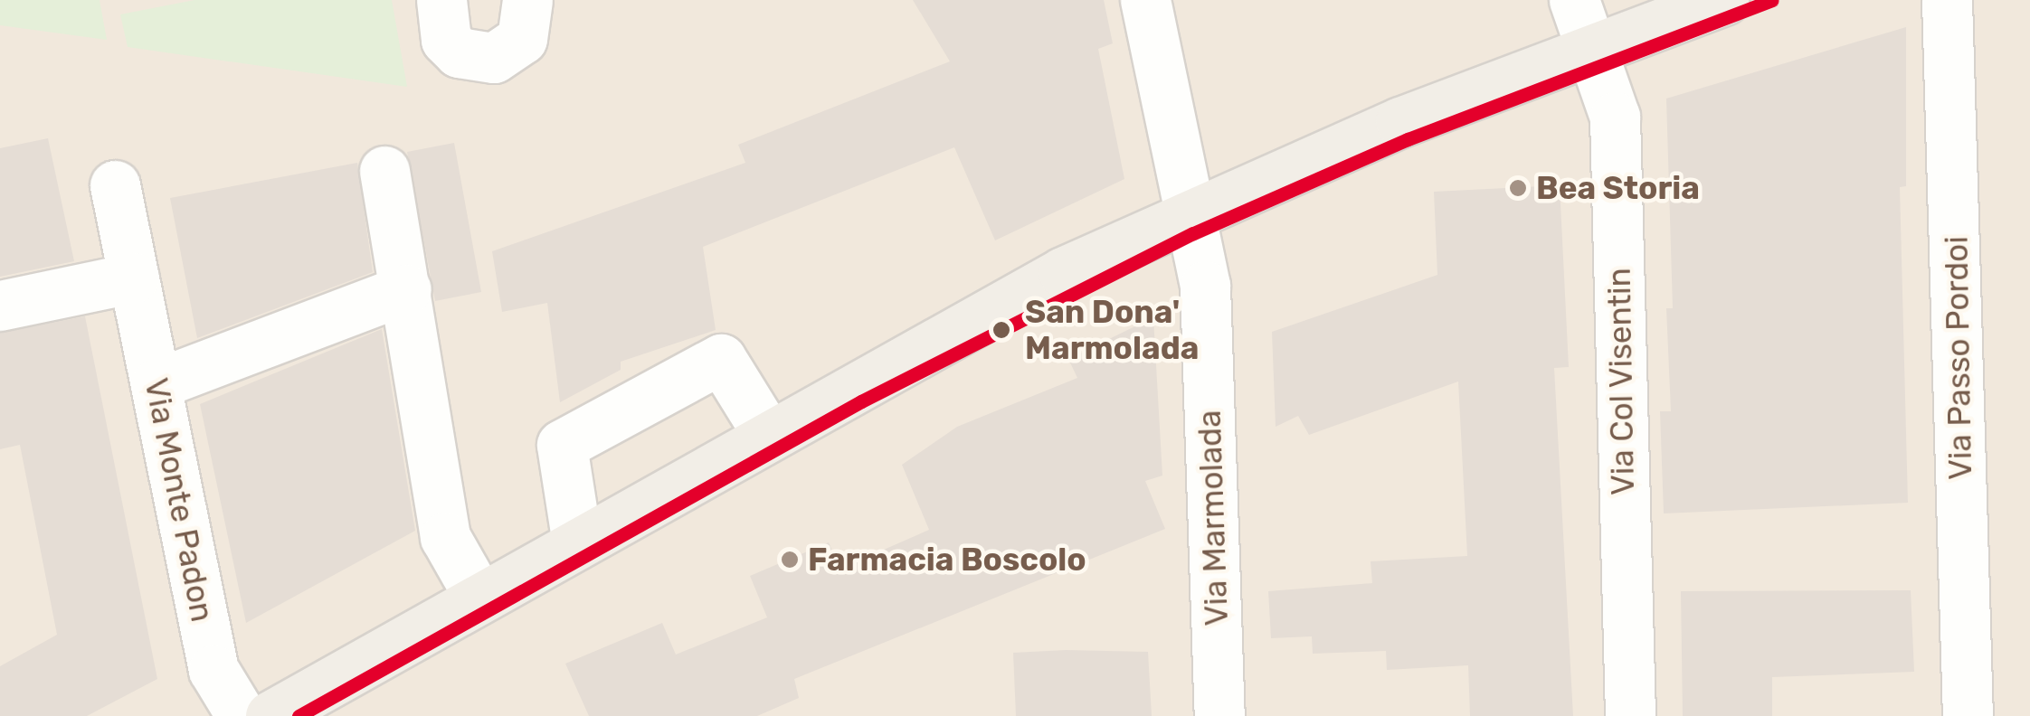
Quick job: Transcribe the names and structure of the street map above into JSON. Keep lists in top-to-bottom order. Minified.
{"streets":{"street":["Via Passo Pordoi","Via Col Visentin","Via Monte Padon","Via Marmolada"]},"places":["Bea Storia","San Dona' Marmolada","Farmacia Boscolo"]}
